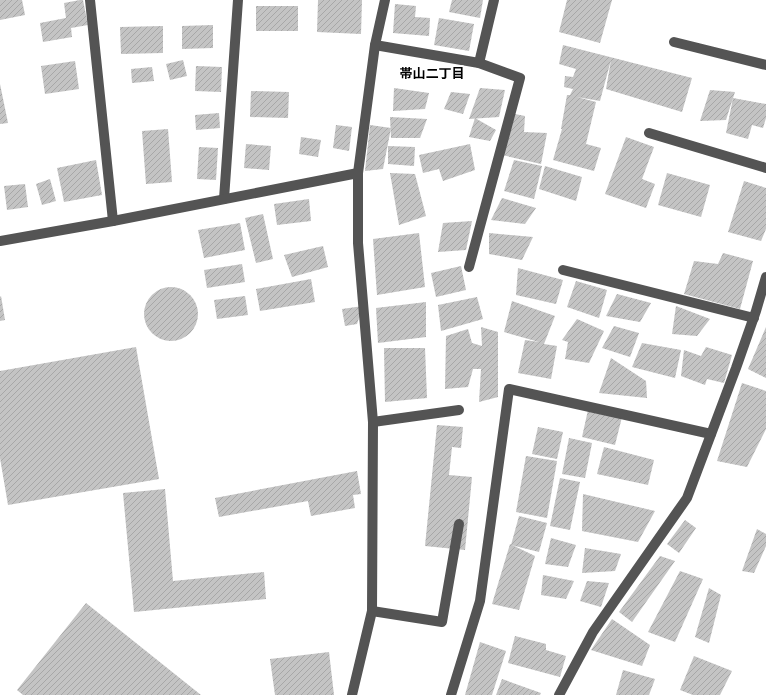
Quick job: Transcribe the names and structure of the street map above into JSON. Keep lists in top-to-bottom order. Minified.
{"districts":["帯山二丁目"]}
